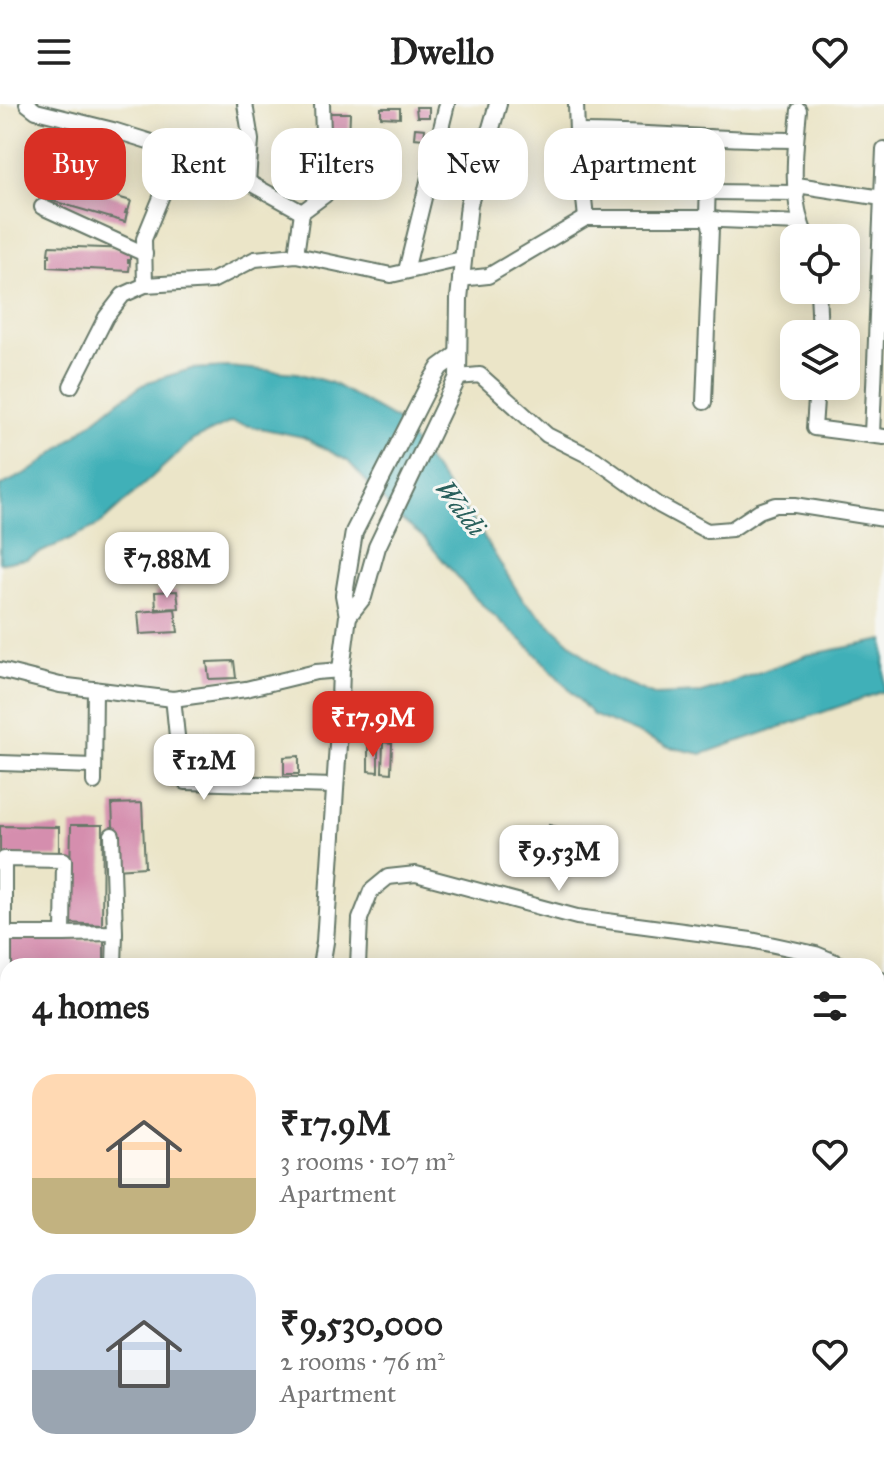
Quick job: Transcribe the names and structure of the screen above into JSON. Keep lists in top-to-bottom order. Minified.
{"water":["Waldi"],"page":{"header":"Dwello","chip":["Buy","Rent","Filters","New","Apartment"],"price":["₹7.88M","₹17.9M","₹12M","₹9.53M"],"heading":"4 homes","list":[{"name":"₹17.9M","note":"3 rooms · 107 m² · Apartment"},{"name":"₹9,530,000","note":"2 rooms · 76 m² · Apartment"}]}}
